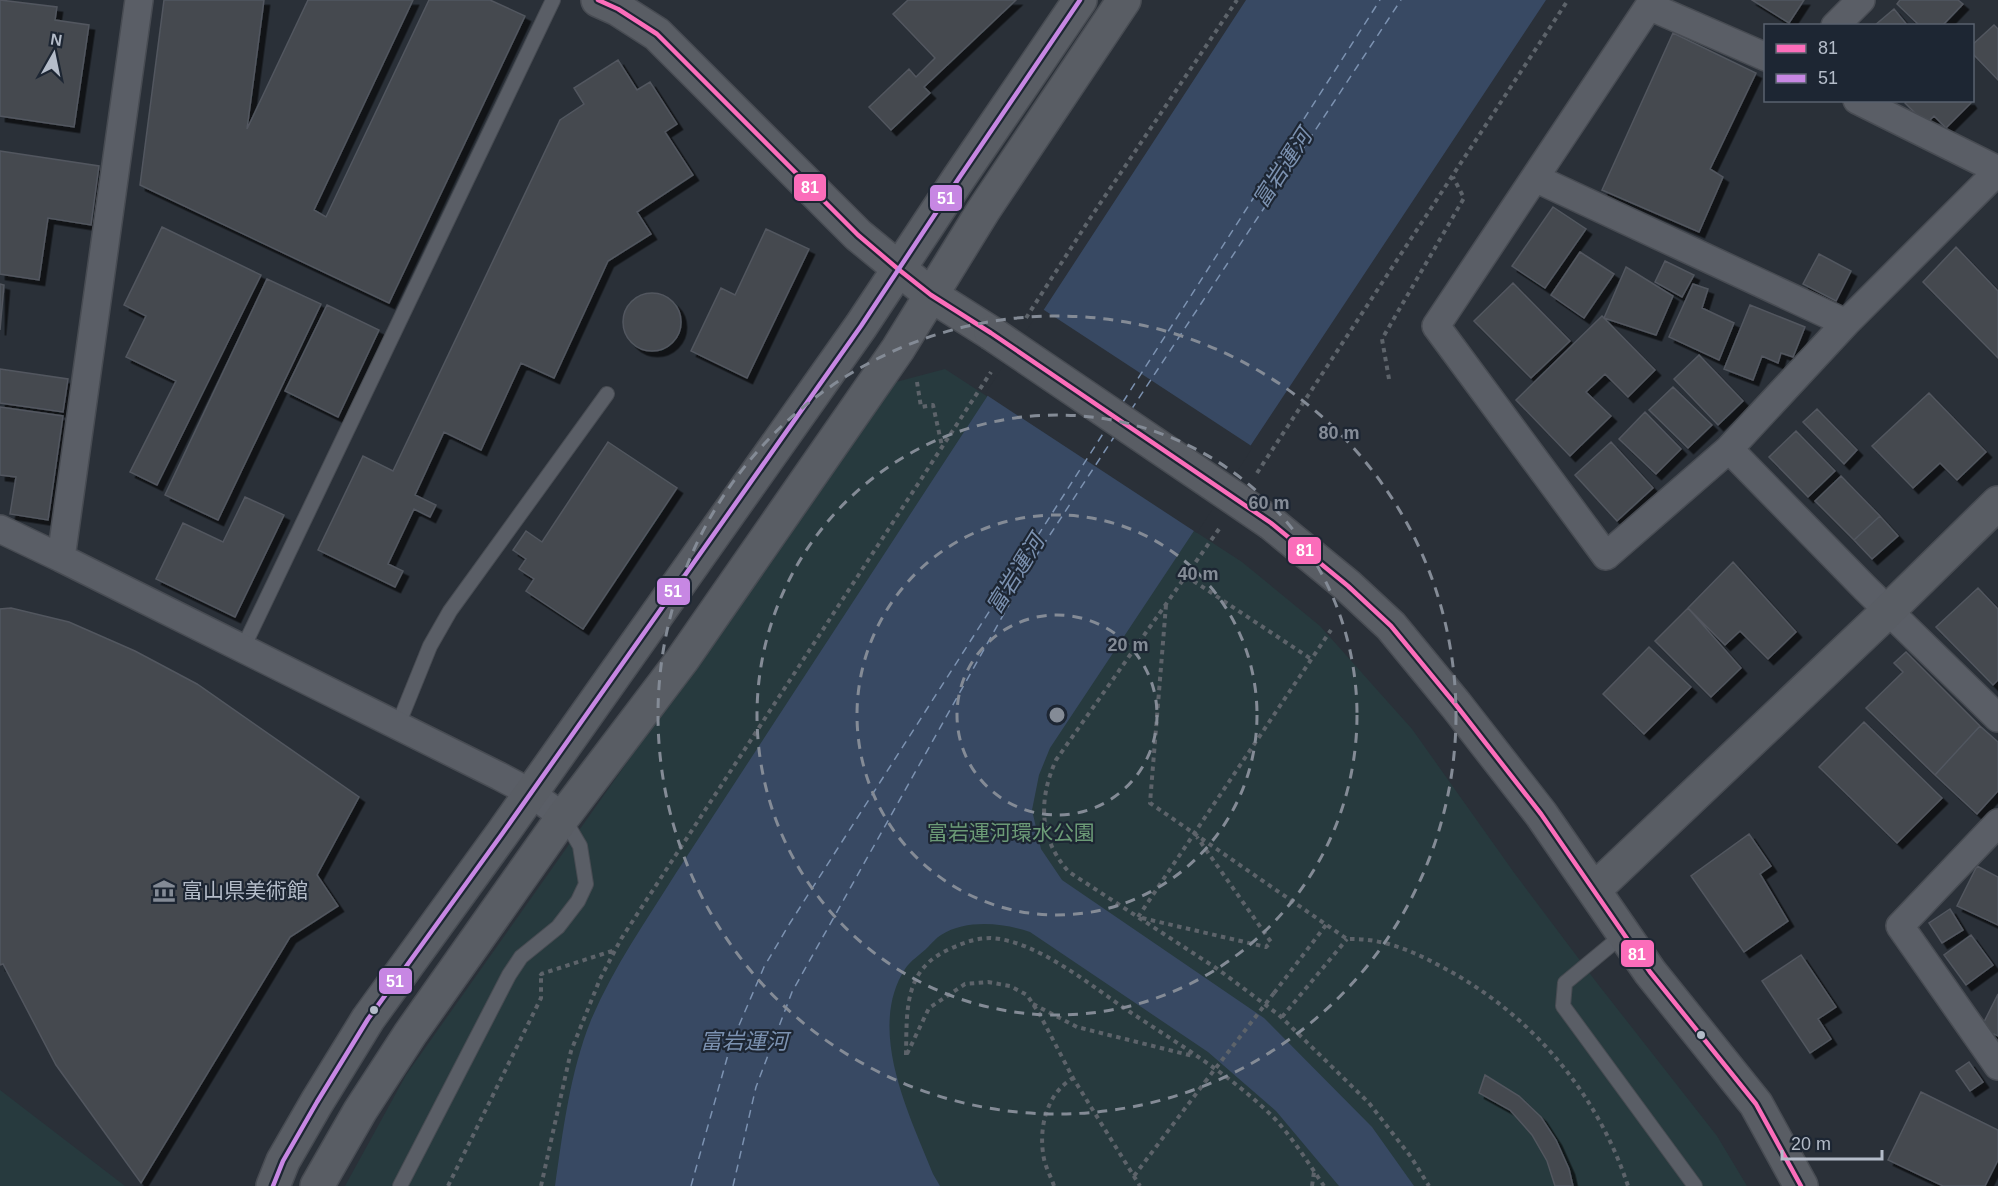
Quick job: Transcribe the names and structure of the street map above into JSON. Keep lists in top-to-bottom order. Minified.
{"water":["富岩運河"],"parks":["富岩運河環水公園"],"places":{"museum":["富山県美術館"]},"lines":["transit line 81","transit line 51"],"legend":["81","51"],"scale_bar":"20 m","north":"top","rings":["80 m","60 m","40 m","20 m"]}
